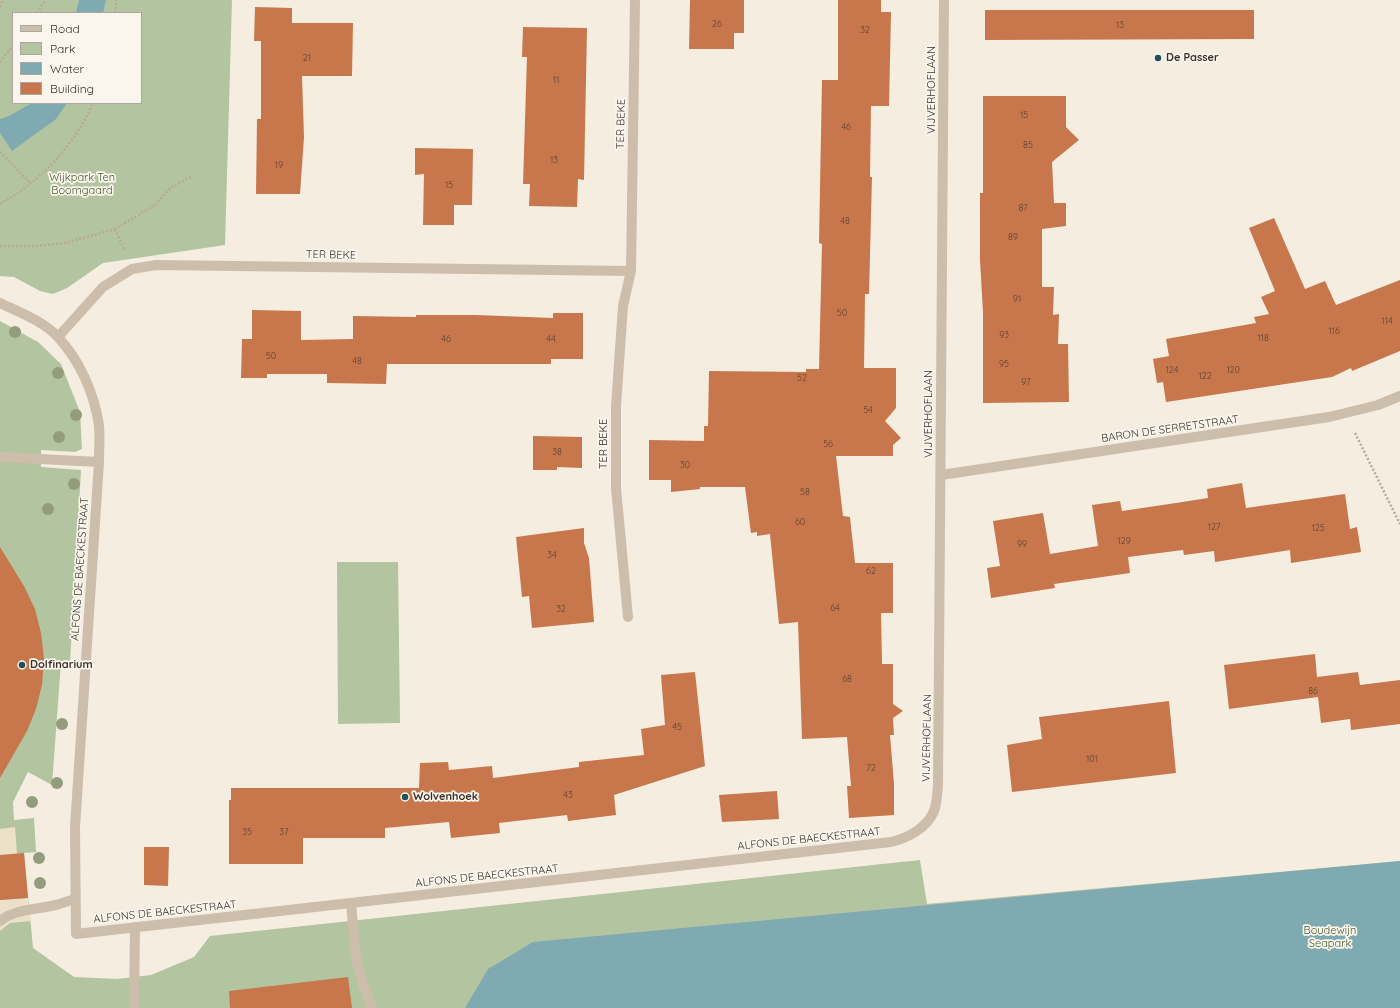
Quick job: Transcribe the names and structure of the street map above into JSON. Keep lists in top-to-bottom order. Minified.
{"streets":{"street":["VIJVERHOFLAAN","TER BEKE","BARON DE SERRETSTRAAT","ALFONS DE BAECKESTRAAT"]},"crossings":[["VIJVERHOFLAAN","BARON DE SERRETSTRAAT"],["VIJVERHOFLAAN","ALFONS DE BAECKESTRAAT"],["TER BEKE","ALFONS DE BAECKESTRAAT"]],"parks":["Wijkpark Ten Boomgaard","Boudewijn Seapark"],"places":["De Passer","Dolfinarium","Wolvenhoek"],"house_numbers":["26","13","32","21","11","15","46","85","13","19","15","87","48","89","91","50","114","116","93","118","46","44","50","48","95","124","120","122","52","97","54","56","38","30","58","60","127","125","129","99","34","62","64","32","68","86","45","101","72","43","35","37"],"legend":["Road","Park","Water","Building"]}
